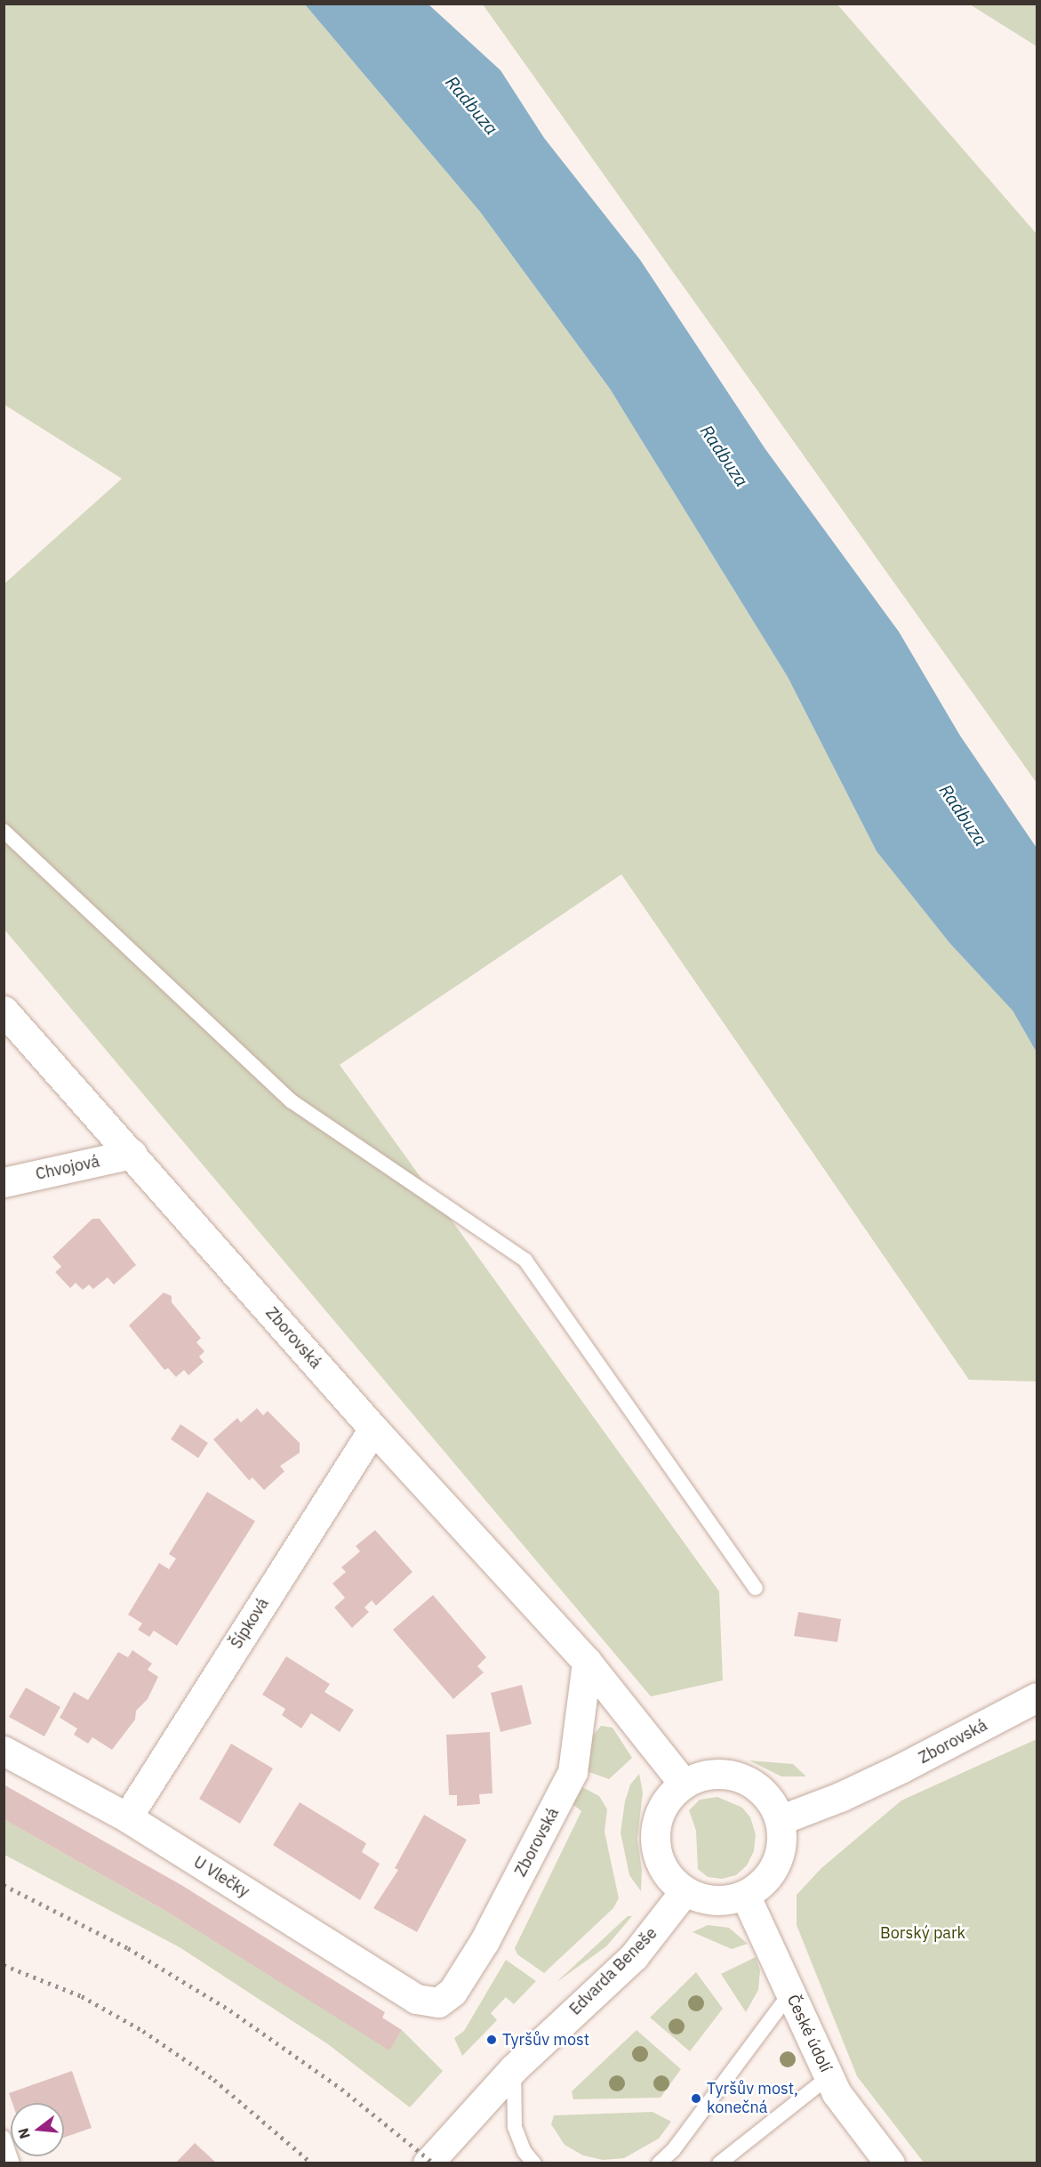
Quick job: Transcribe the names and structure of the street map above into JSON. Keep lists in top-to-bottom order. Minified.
{"streets":{"street":["Chvojová","Zborovská","Šípková","U Vlečky","Edvarda Beneše","České údolí"]},"crossings":[["Chvojová","Zborovská"],["Zborovská","Šípková"],["Zborovská","U Vlečky"],["Zborovská","Edvarda Beneše"],["Zborovská","České údolí"],["Šípková","U Vlečky"],["Edvarda Beneše","České údolí"]],"water":["Radbuza"],"parks":["Borský park"],"places":["Tyršův most","Tyršův most, konečná"],"north":"left"}
